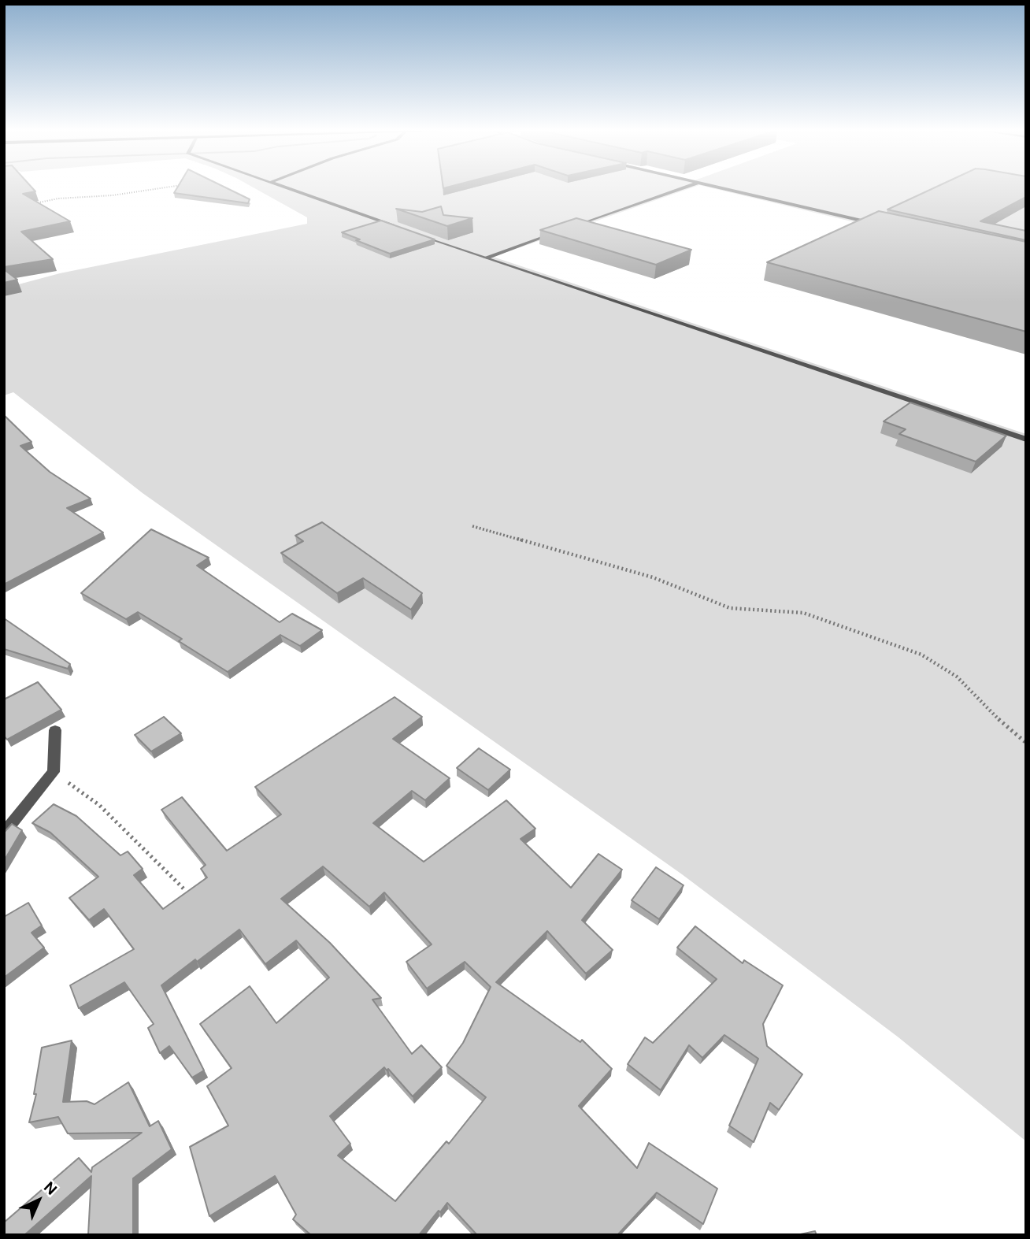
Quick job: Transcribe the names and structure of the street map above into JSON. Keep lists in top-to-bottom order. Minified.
{"north":"top right"}
